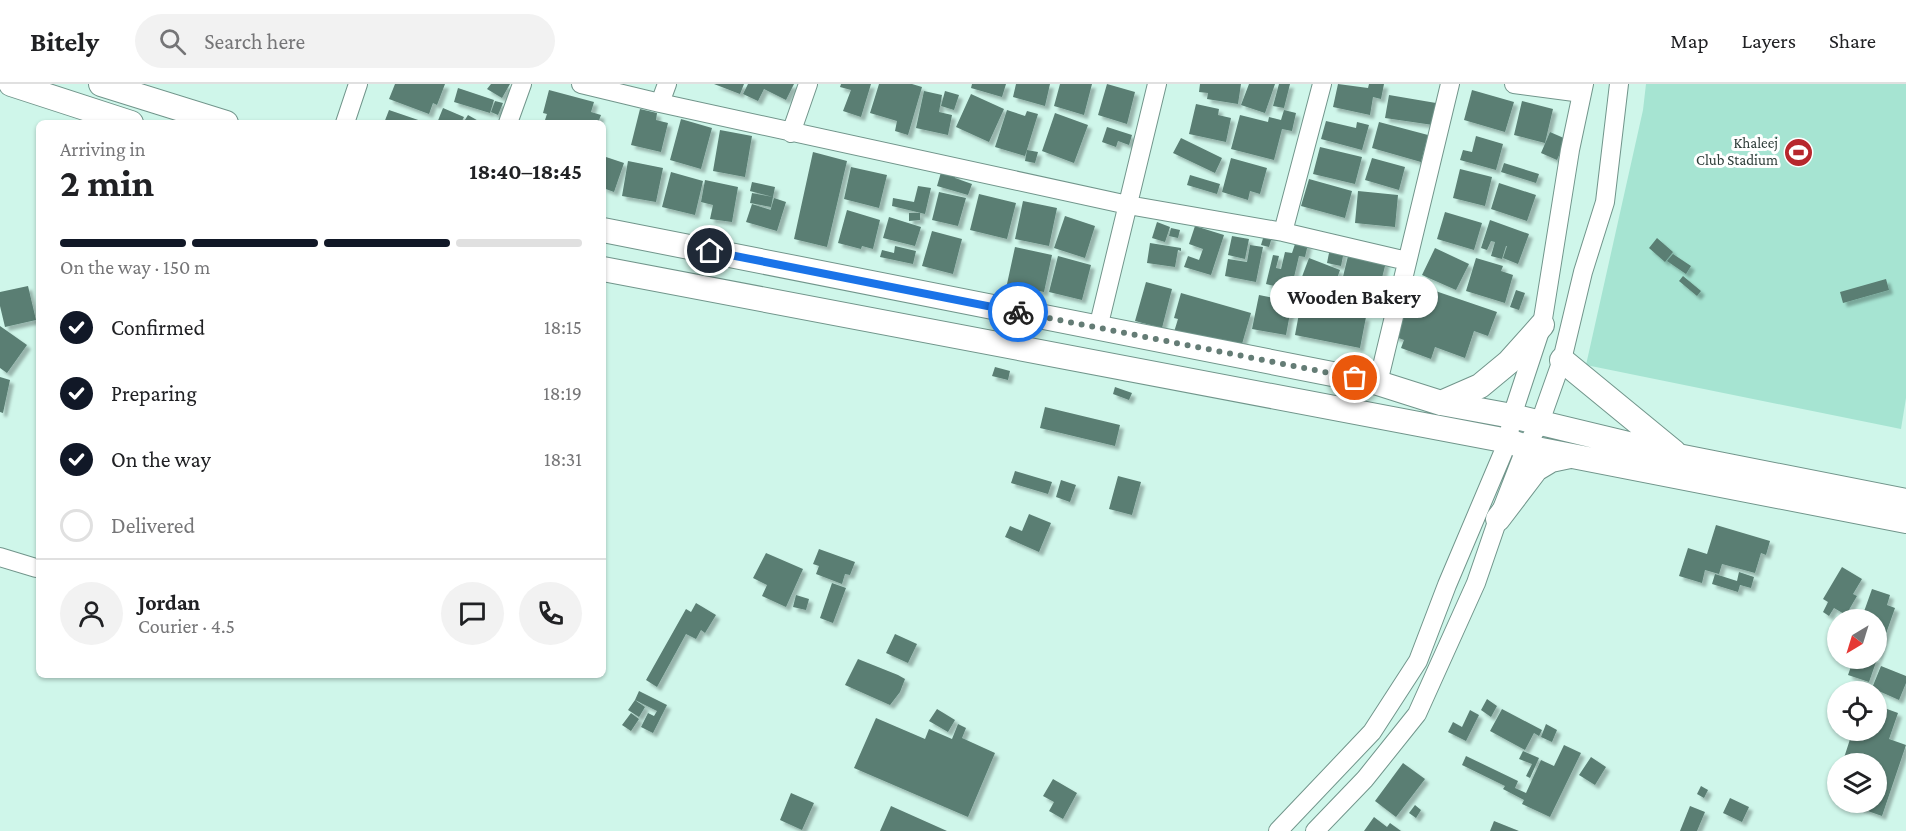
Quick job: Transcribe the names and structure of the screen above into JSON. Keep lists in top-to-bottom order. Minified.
{"places":{"sports":["Khaleej Club Stadium"],"other":["Wooden Bakery"]},"north":"bottom left","page":{"header":"Bitely","search":"Search here","nav":["Map","Layers","Share"],"heading":["2 min","Arriving in","18:40–18:45"],"panel":["Jordan","Courier · 4.5"],"bar":"On the way · 150 m","bubble":"Wooden Bakery","list":[["Confirmed","18:15"],["Preparing","18:19"],["On the way","18:31"],"Delivered"]}}
